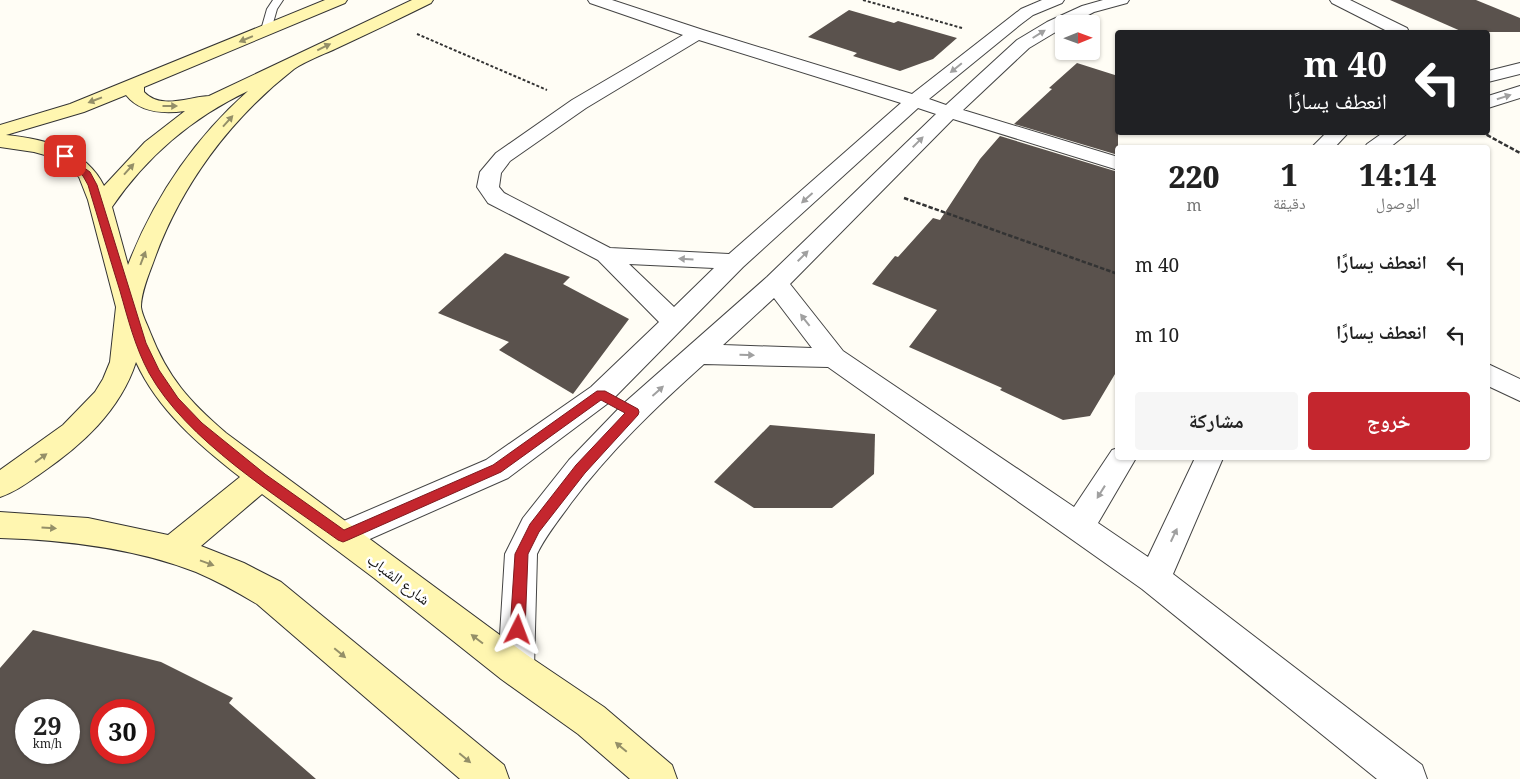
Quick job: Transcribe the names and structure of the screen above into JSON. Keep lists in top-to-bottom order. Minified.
{"streets":{"street":["شارع الشباب"]},"north":"right","page":{"turn":["40 m","انعطف يسارًا"],"eta":["14:14","الوصول","1","دقيقة","220","m"],"list":[{"name":"انعطف يسارًا","value":"40 m"},{"name":"انعطف يسارًا","value":"10 m"}],"buttons":["خروج","مشاركة"],"speed":"29 km/h","limit":"30"}}
